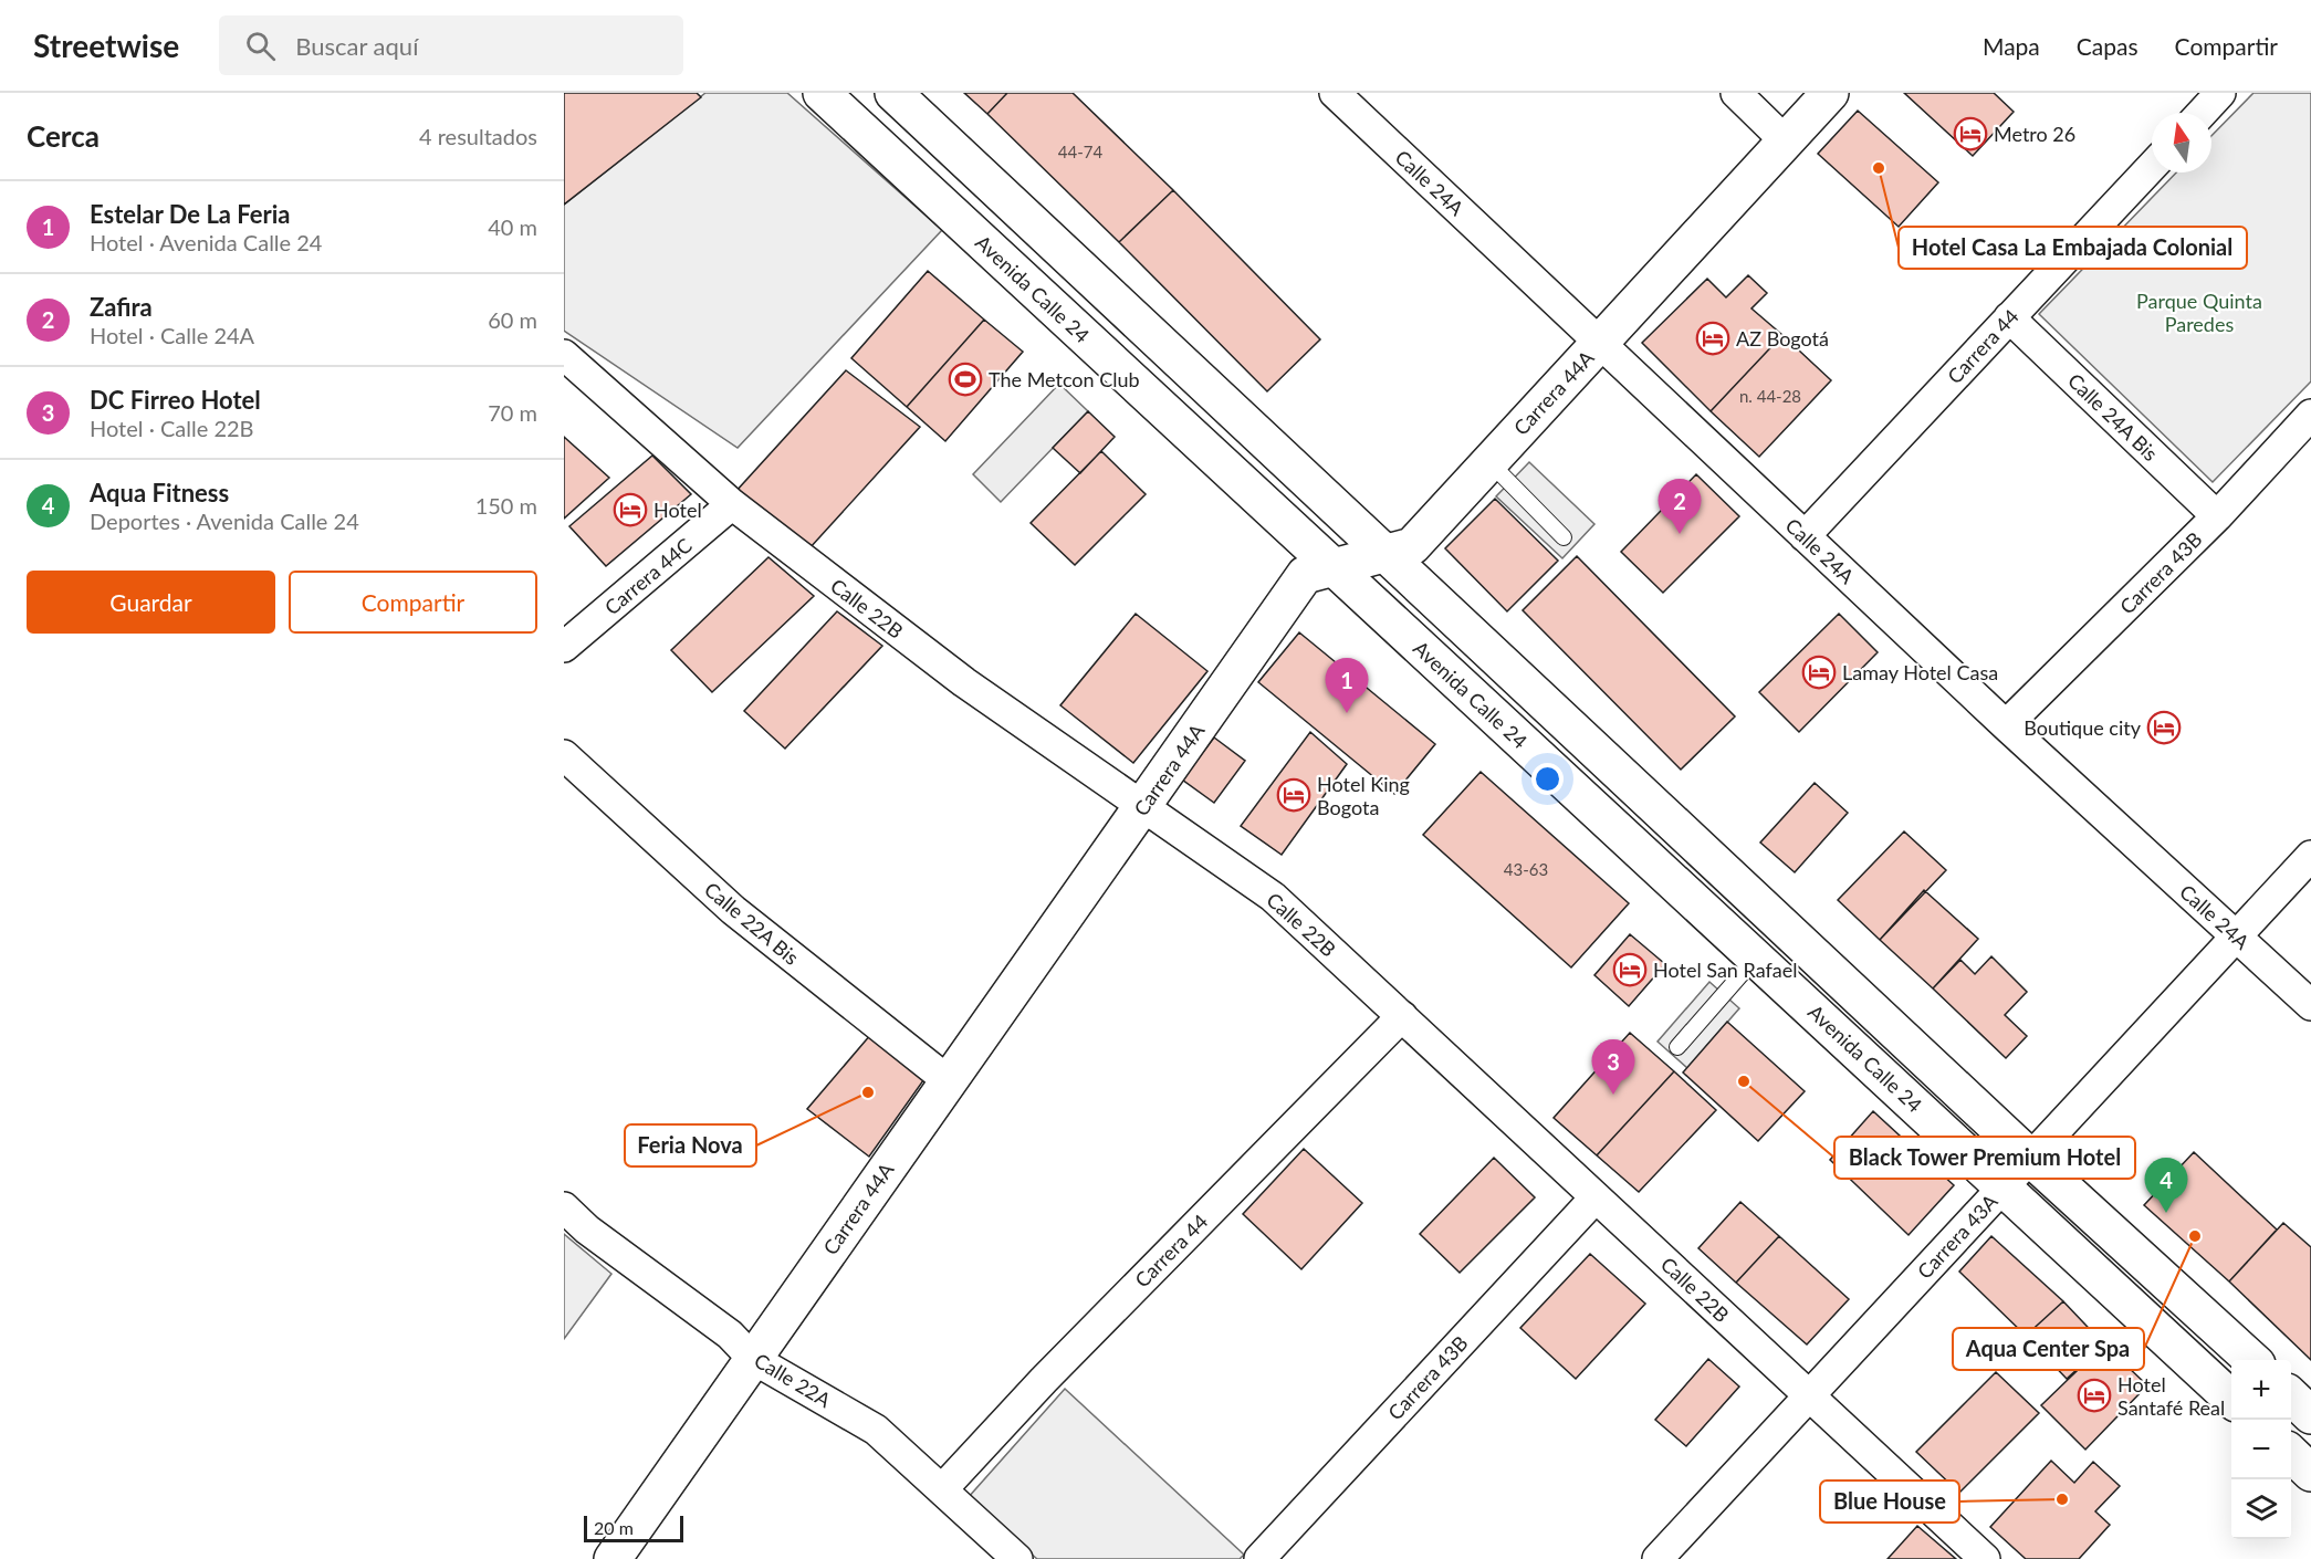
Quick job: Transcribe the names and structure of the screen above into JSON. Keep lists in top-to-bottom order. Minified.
{"streets":{"main road":["Avenida Calle 24","Carrera 44A"],"street":["Calle 24A","Carrera 44","Calle 24A Bis","Carrera 43B","Carrera 44C","Calle 22B","Calle 22A Bis","Carrera 43A","Calle 22A"]},"crossings":[["Calle 24A","Carrera 44"],["Calle 24A","Carrera 44A"],["Calle 24A","Carrera 43B"],["Calle 24A","Carrera 43A"],["Avenida Calle 24","Carrera 44A"],["Avenida Calle 24","Carrera 43A"],["Carrera 44","Calle 24A Bis"],["Carrera 44","Calle 22B"],["Carrera 44","Calle 22A"],["Carrera 44A","Calle 22B"],["Carrera 44A","Calle 22A Bis"],["Carrera 44A","Calle 22A"],["Calle 24A Bis","Carrera 43B"],["Carrera 43B","Calle 22B"],["Carrera 44C","Calle 22B"],["Calle 22B","Carrera 43A"]],"parks":["Parque Quinta Paredes"],"places":{"hotel":["Metro 26","AZ Bogotá","Hotel","Lamay Hotel Casa","Boutique city","Hotel King Bogota","Hotel San Rafael","Hotel Santafé Real"],"other":["Hotel Casa La Embajada Colonial","Black Tower Premium Hotel","Feria Nova","Aqua Center Spa","Blue House"],"sports":["The Metcon Club"]},"house_numbers":["44-74","n. 44-28","43-63"],"scale_bar":"20 m","north":"top","page":{"header":"Streetwise","search":"Buscar aquí","nav":["Mapa","Capas","Compartir"],"heading":["Cerca","4 resultados"],"list":[{"mark":"1","name":"Estelar De La Feria","note":"Hotel · Avenida Calle 24","value":"40 m"},{"mark":"2","name":"Zafira","note":"Hotel · Calle 24A","value":"60 m"},{"mark":"3","name":"DC Firreo Hotel","note":"Hotel · Calle 22B","value":"70 m"},{"mark":"4","name":"Aqua Fitness","note":"Deportes · Avenida Calle 24","value":"150 m"}],"pins":["2","1","3","4"],"buttons":["Guardar","Compartir"],"map_buttons":["+","−"],"scale":"20 m"}}
